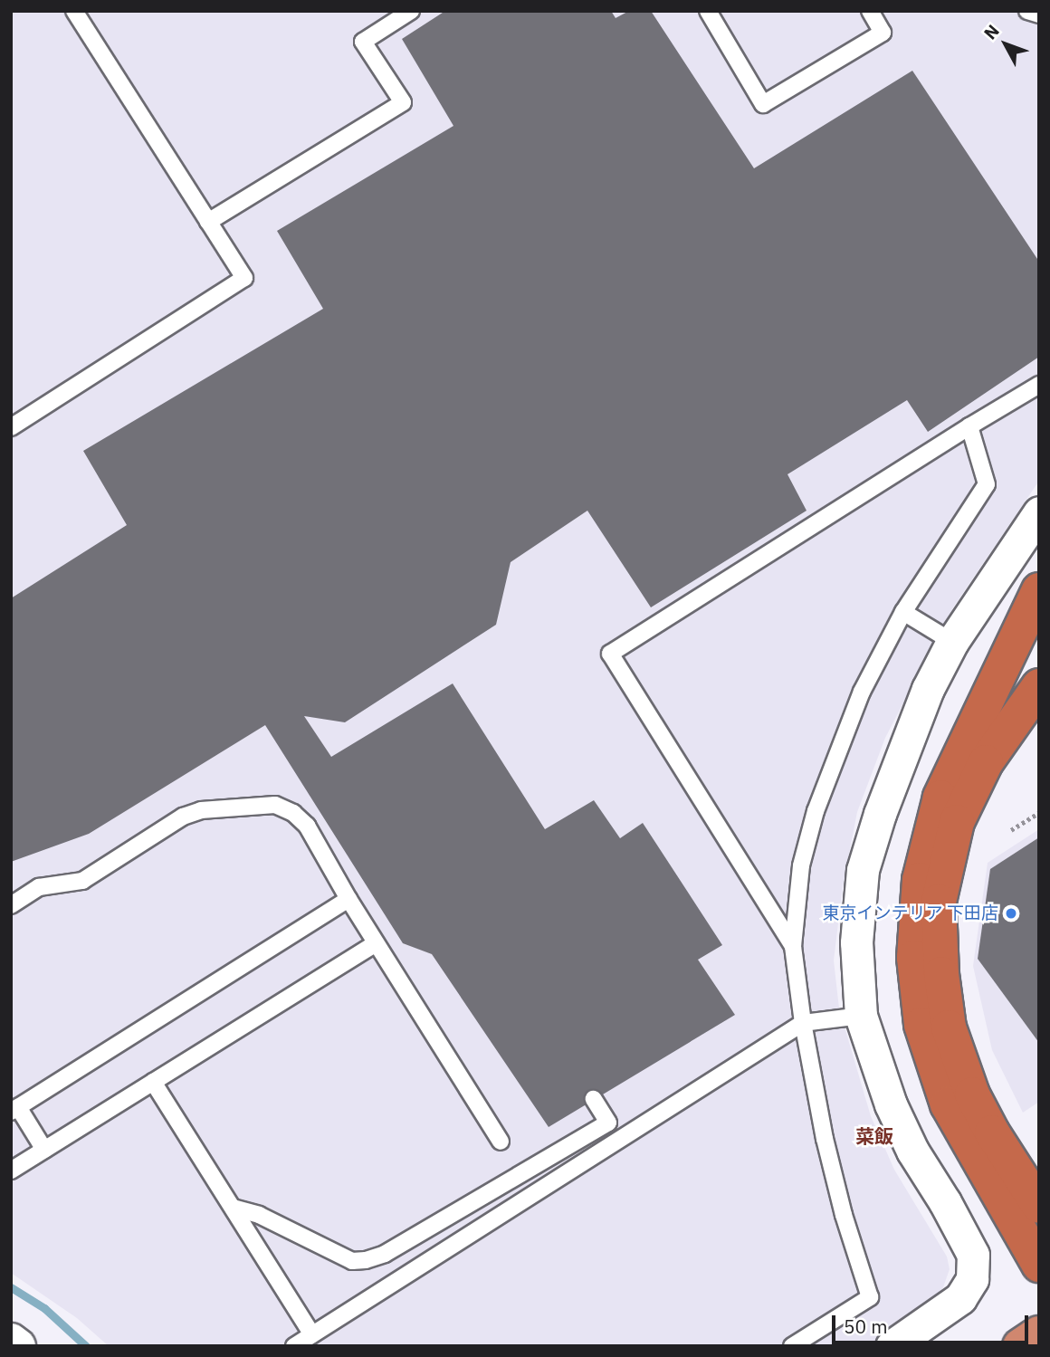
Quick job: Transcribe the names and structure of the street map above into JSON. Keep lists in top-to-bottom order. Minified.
{"districts":["菜飯"],"places":["東京インテリア 下田店"],"scale_bar":"50 m","north":"top left"}
